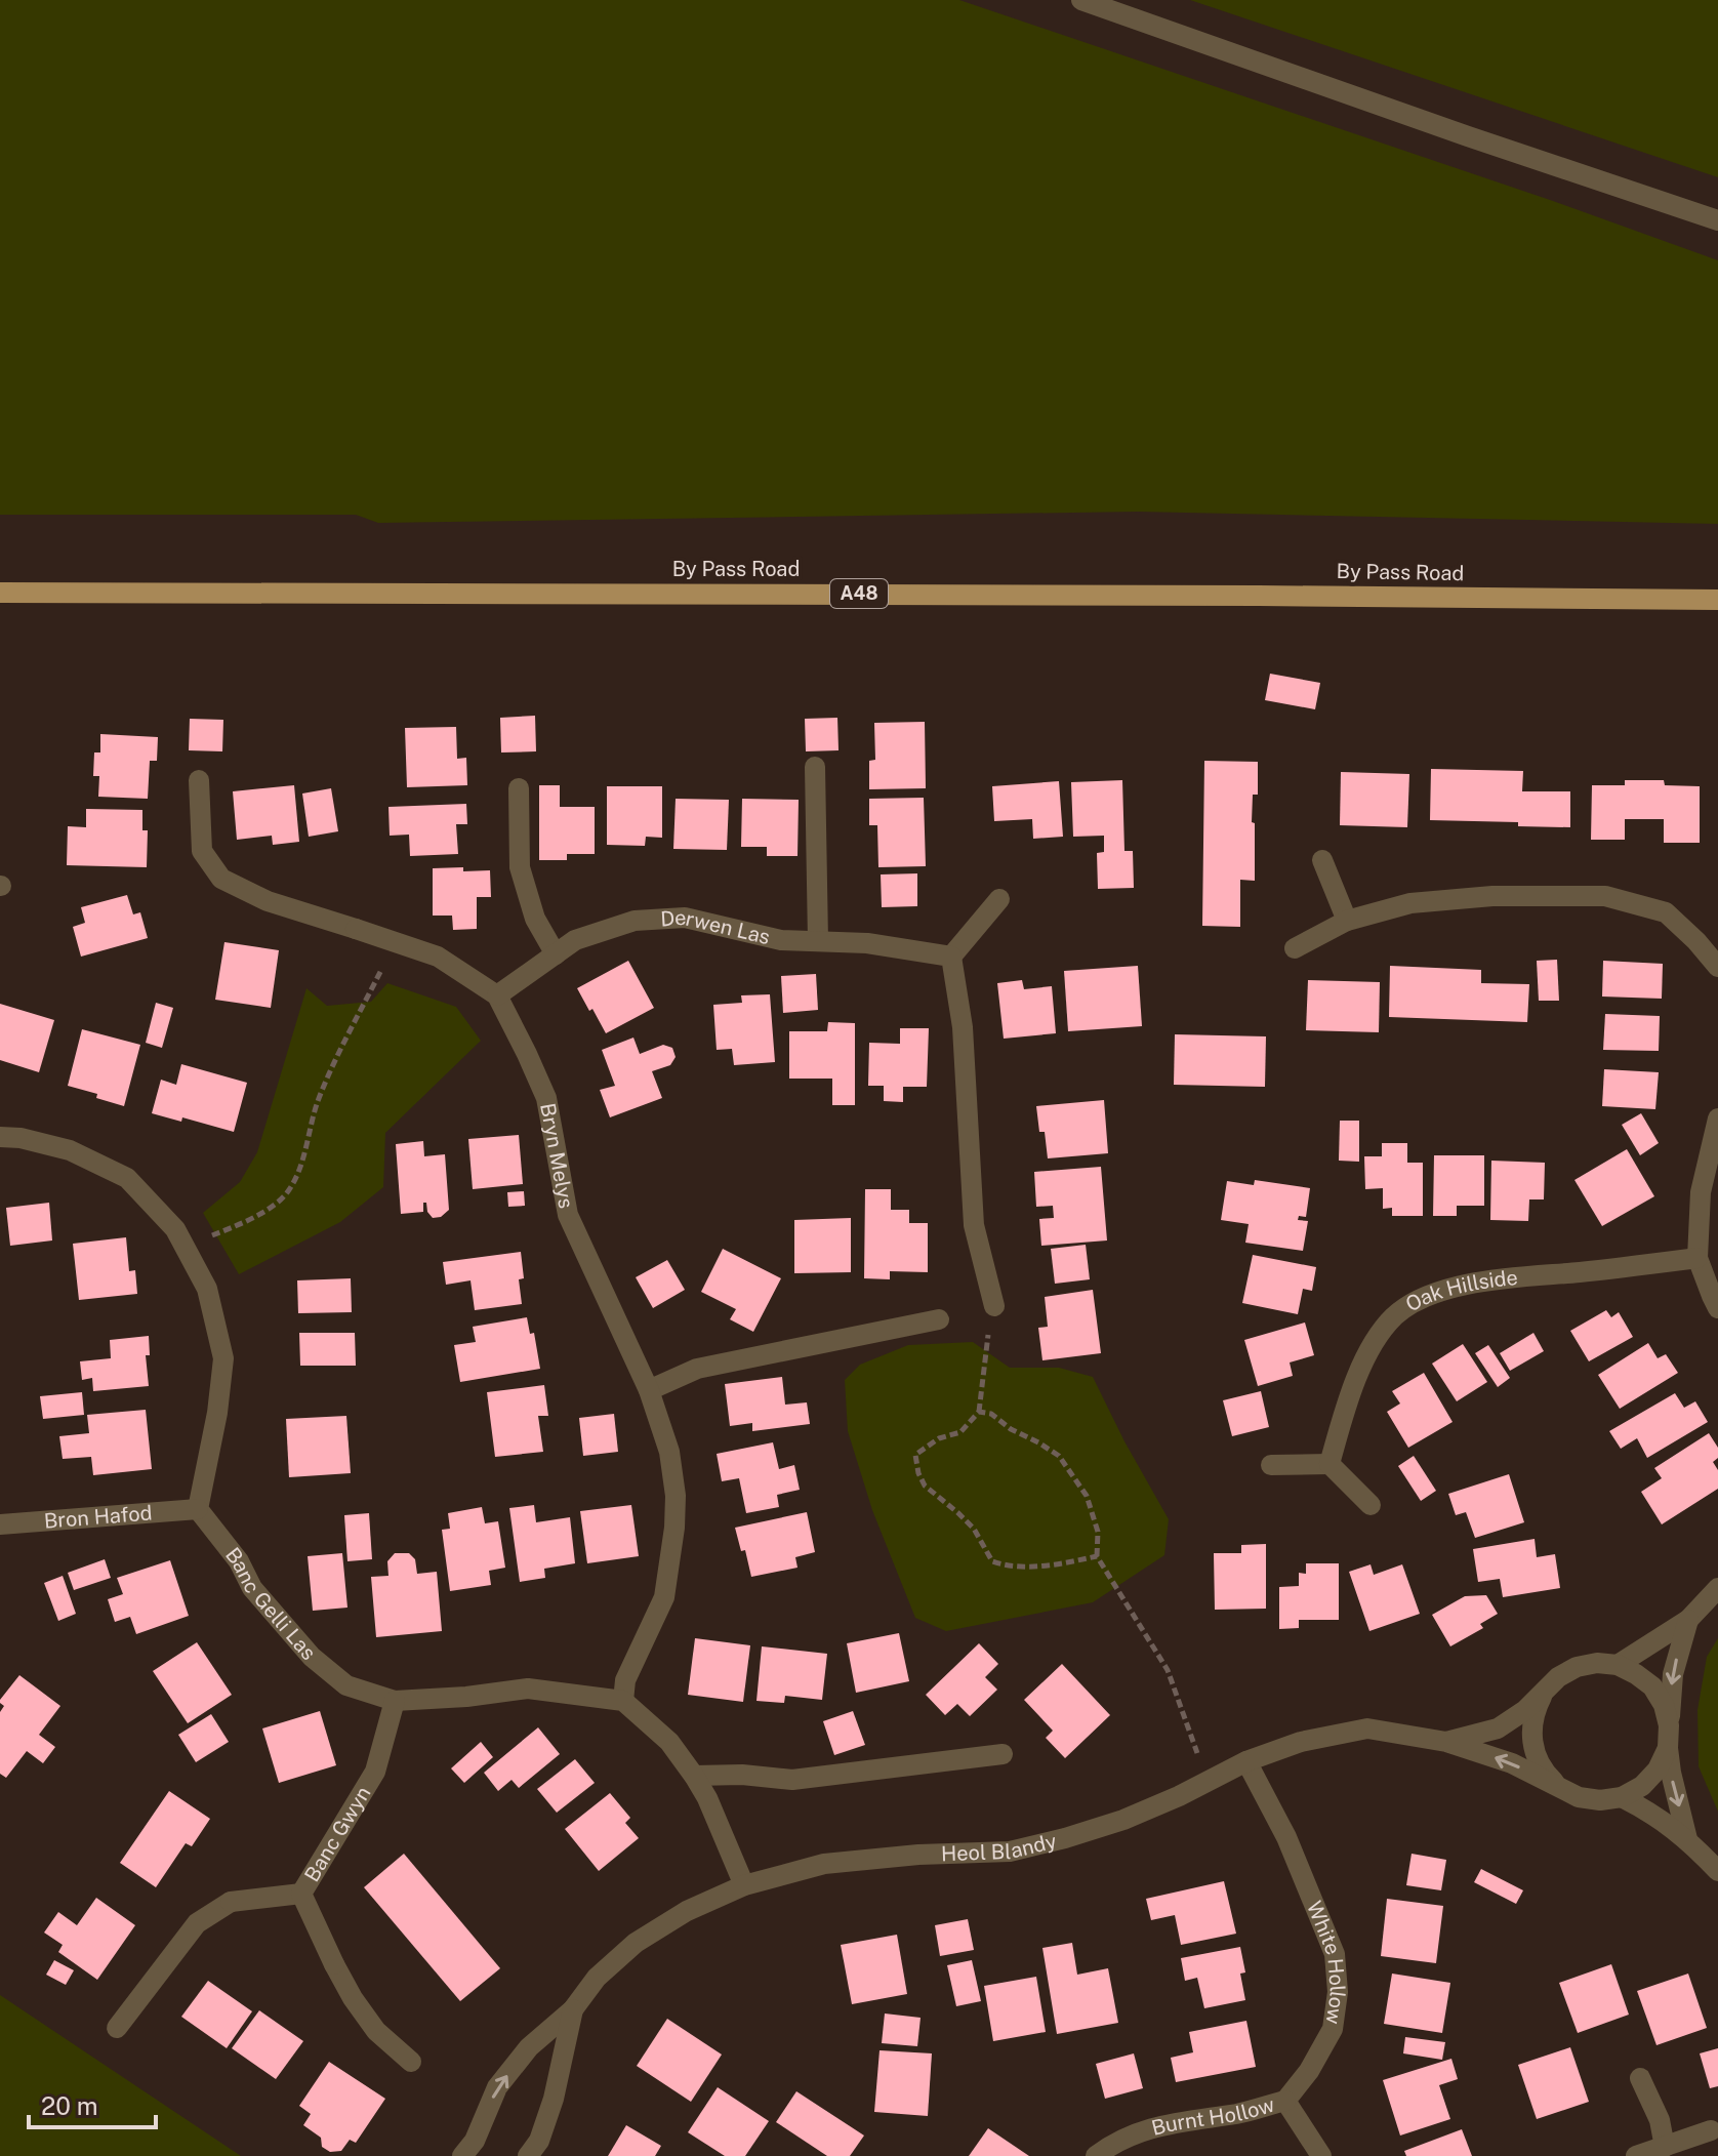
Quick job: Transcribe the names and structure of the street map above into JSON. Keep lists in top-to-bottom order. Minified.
{"streets":{"main road":["By Pass Road","A48"],"street":["Derwen Las","Bryn Melys","Oak Hillside","Bron Hafod","Banc Gelli Las","Banc Gwyn","Heol Blandy","White Hollow","Burnt Hollow"]},"crossings":[["Derwen Las","Bryn Melys"],["Bryn Melys","Banc Gelli Las"],["Bron Hafod","Banc Gelli Las"],["Banc Gelli Las","Banc Gwyn"],["Heol Blandy","White Hollow"],["White Hollow","Burnt Hollow"]],"scale_bar":"20 m"}
